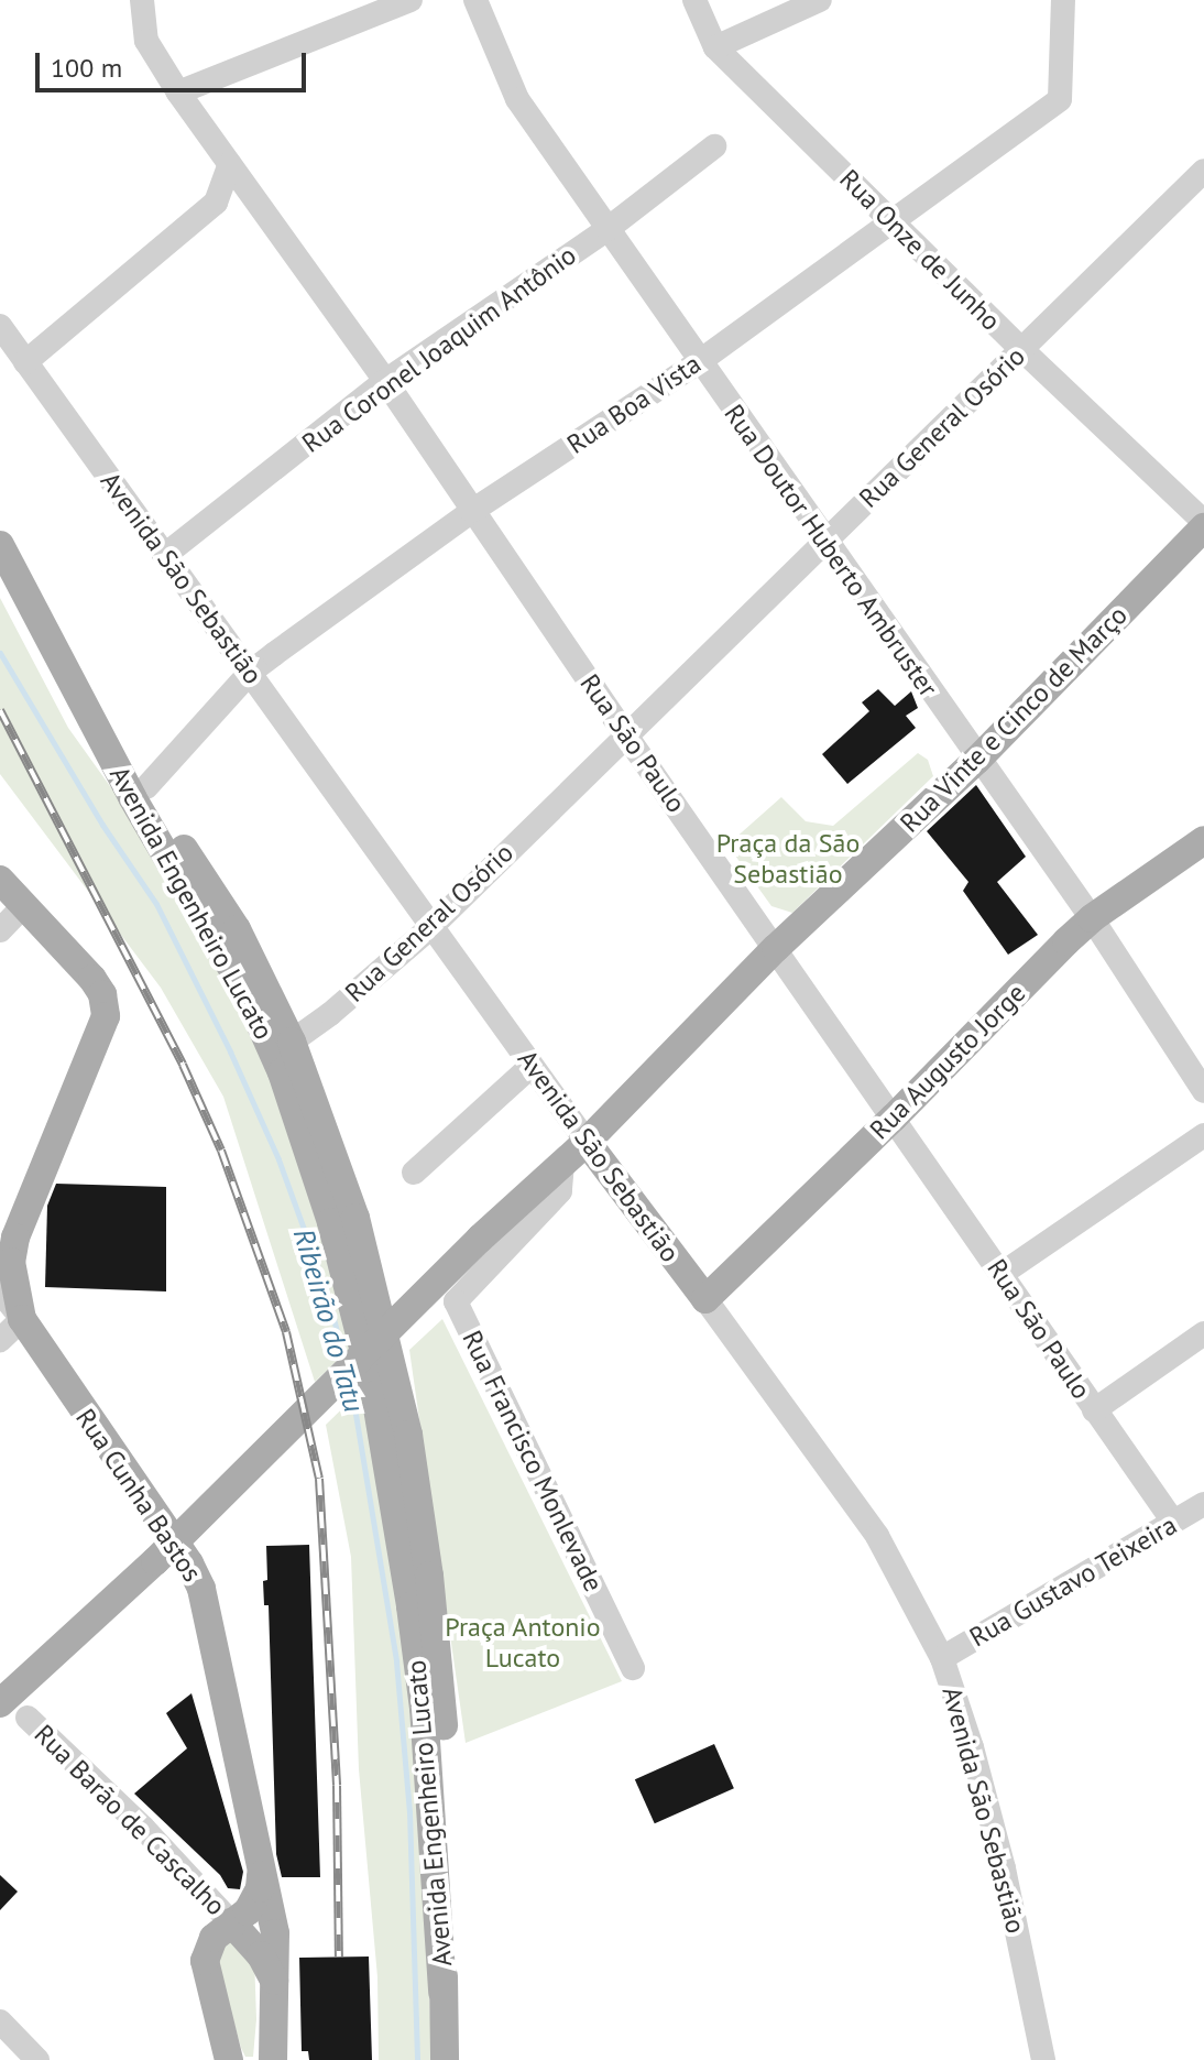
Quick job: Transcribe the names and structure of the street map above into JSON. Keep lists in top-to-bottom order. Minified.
{"streets":{"main road":["Avenida São Sebastião","Rua Vinte e Cinco de Março","Avenida Engenheiro Lucato","Rua Augusto Jorge","Rua Cunha Bastos"],"street":["Rua Onze de Junho","Rua Coronel Joaquim Antônio","Rua Boa Vista","Rua General Osório","Rua Doutor Huberto Ambruster","Rua São Paulo","Rua Francisco Monlevade","Rua Gustavo Teixeira","Rua Barão de Cascalho"]},"crossings":[["Rua Onze de Junho","Rua Boa Vista"],["Rua Onze de Junho","Rua General Osório"],["Rua Onze de Junho","Rua Vinte e Cinco de Março"],["Rua Coronel Joaquim Antônio","Rua Doutor Huberto Ambruster"],["Rua Coronel Joaquim Antônio","Avenida São Sebastião"],["Rua Coronel Joaquim Antônio","Rua São Paulo"],["Rua Boa Vista","Rua Doutor Huberto Ambruster"],["Rua Boa Vista","Avenida São Sebastião"],["Rua Boa Vista","Rua São Paulo"],["Rua Boa Vista","Avenida Engenheiro Lucato"],["Rua General Osório","Rua Doutor Huberto Ambruster"],["Rua General Osório","Avenida São Sebastião"],["Rua General Osório","Rua São Paulo"],["Rua General Osório","Avenida Engenheiro Lucato"],["Rua Doutor Huberto Ambruster","Rua Vinte e Cinco de Março"],["Rua Doutor Huberto Ambruster","Rua Augusto Jorge"],["Avenida São Sebastião","Rua Vinte e Cinco de Março"],["Avenida São Sebastião","Rua Augusto Jorge"],["Avenida São Sebastião","Rua Gustavo Teixeira"],["Rua Vinte e Cinco de Março","Rua São Paulo"],["Rua Vinte e Cinco de Março","Rua Francisco Monlevade"],["Rua São Paulo","Rua Augusto Jorge"],["Rua São Paulo","Rua Gustavo Teixeira"]],"water":["Ribeirão do Tatu"],"parks":["Praça da São Sebastião","Praça Antonio Lucato"],"scale_bar":"100 m"}
